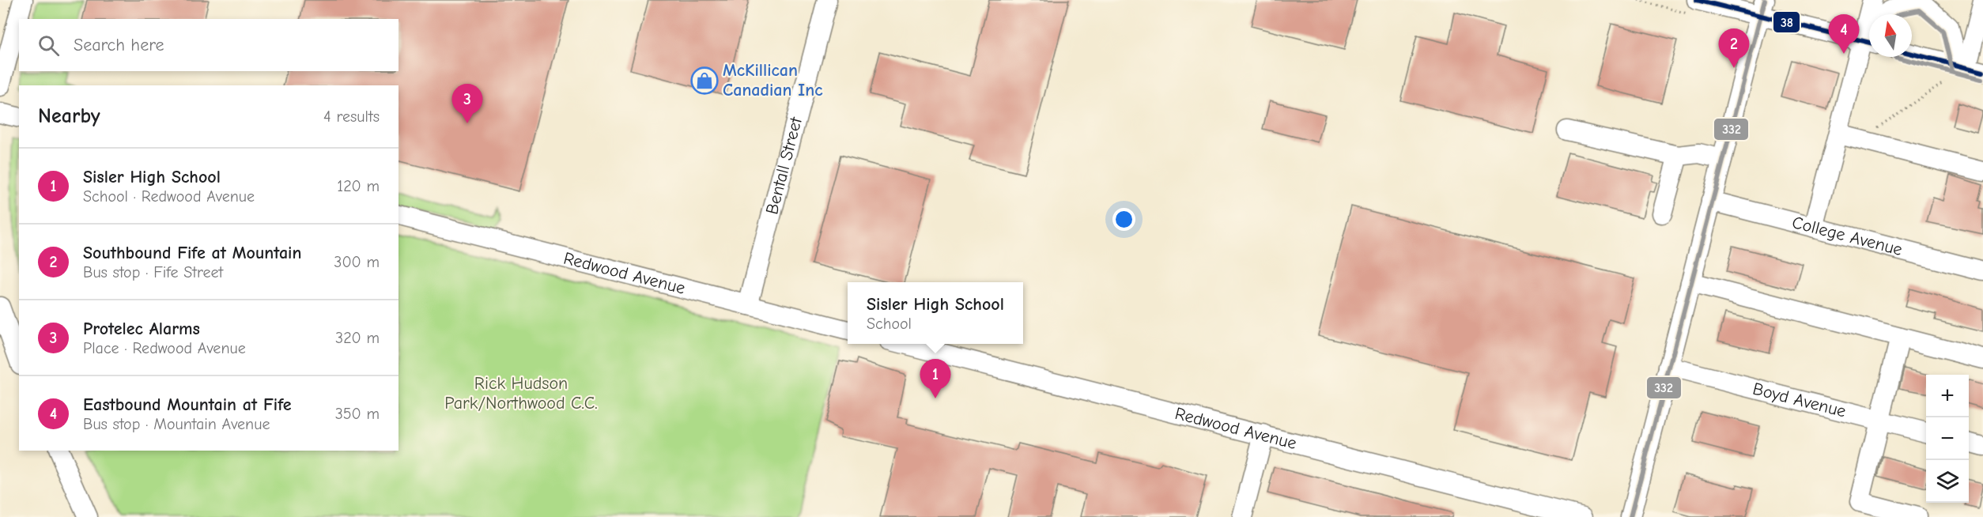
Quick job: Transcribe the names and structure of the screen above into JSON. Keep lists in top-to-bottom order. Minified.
{"streets":{"street":["Bentall Street","College Avenue","Redwood Avenue","Boyd Avenue"]},"crossings":[["Bentall Street","Redwood Avenue"]],"parks":["Rick Hudson Park/Northwood C.C."],"places":{"shop":["McKillican Canadian Inc"]},"lines":["transit line 332","transit line 38"],"north":"top","page":{"pins":["4","2","3","1"],"search":"Search here","heading":["Nearby","4 results"],"list":[{"mark":"1","name":"Sisler High School","note":"School · Redwood Avenue","value":"120 m"},{"mark":"2","name":"Southbound Fife at Mountain","note":"Bus stop · Fife Street","value":"300 m"},{"mark":"3","name":"Protelec Alarms","note":"Place · Redwood Avenue","value":"320 m"},{"mark":"4","name":"Eastbound Mountain at Fife","note":"Bus stop · Mountain Avenue","value":"350 m"}],"popup":["Sisler High School","School"],"map_buttons":["+","−"]}}
